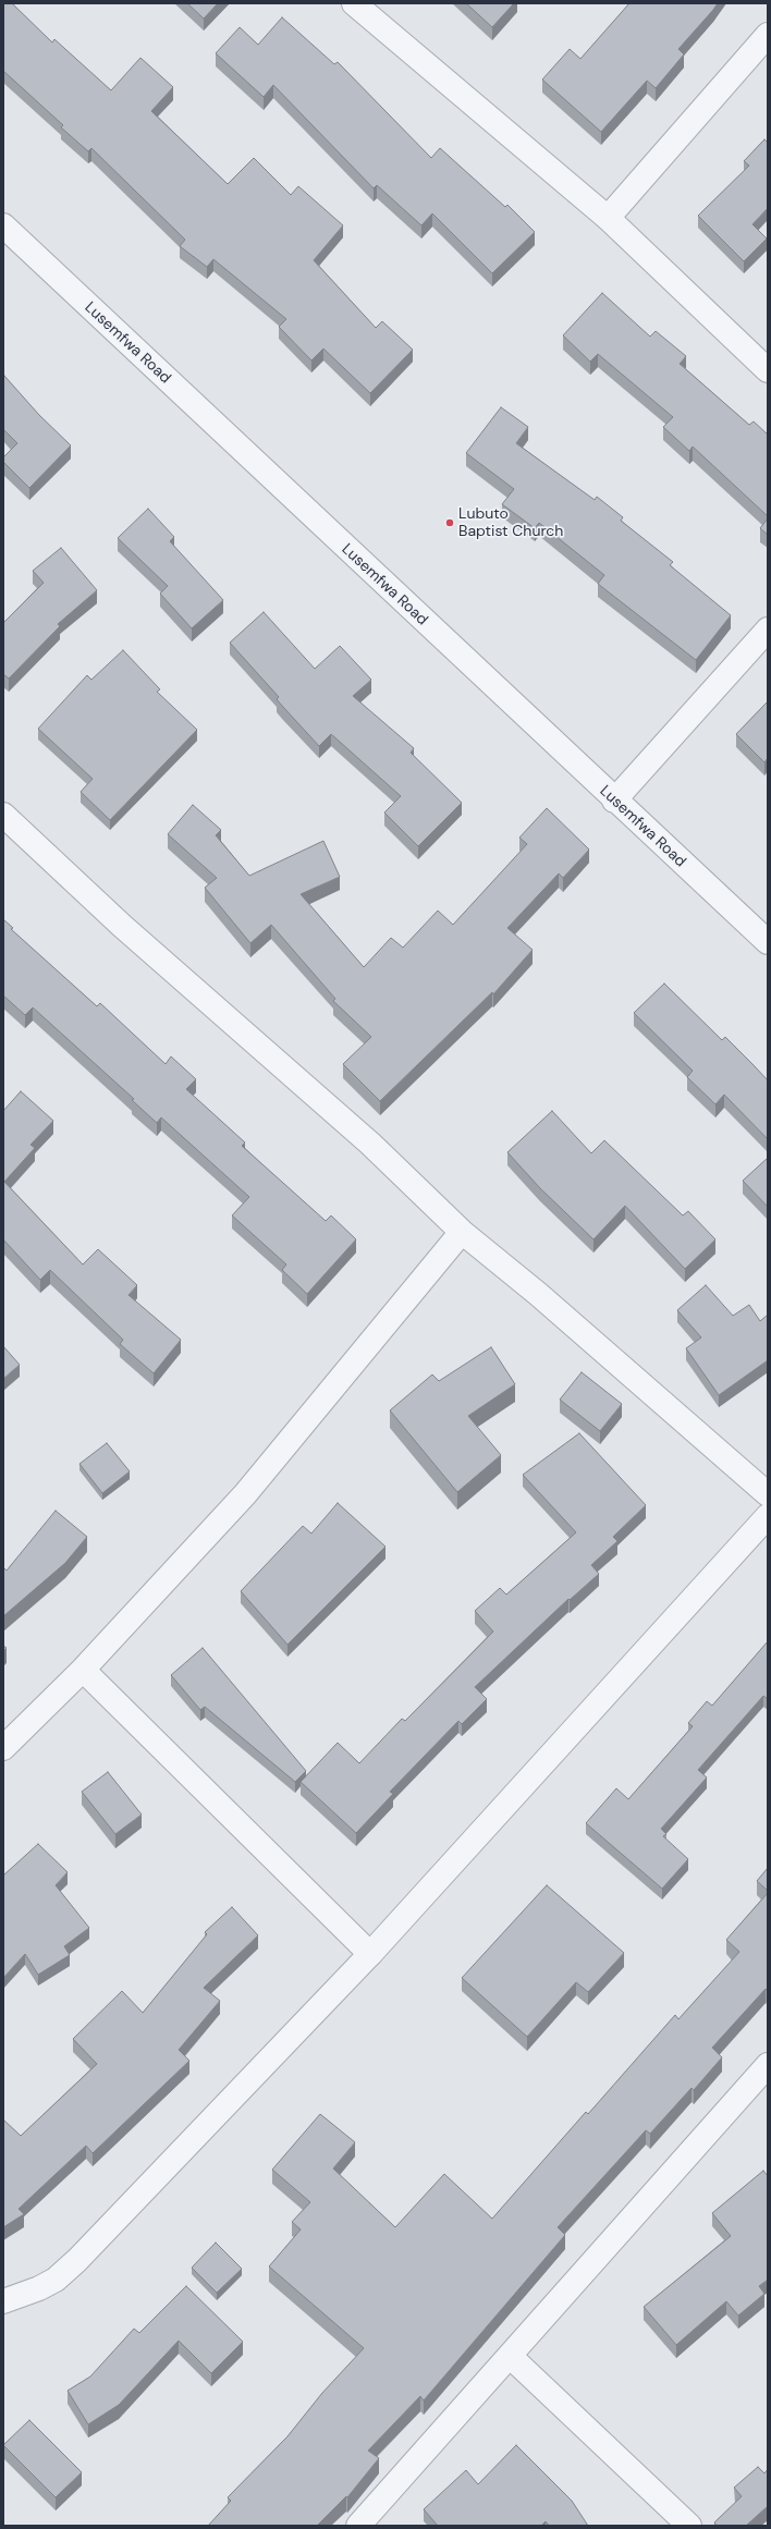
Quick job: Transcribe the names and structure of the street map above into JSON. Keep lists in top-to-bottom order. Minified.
{"streets":{"street":["Lusemfwa Road"]},"places":["Lubuto Baptist Church"]}
